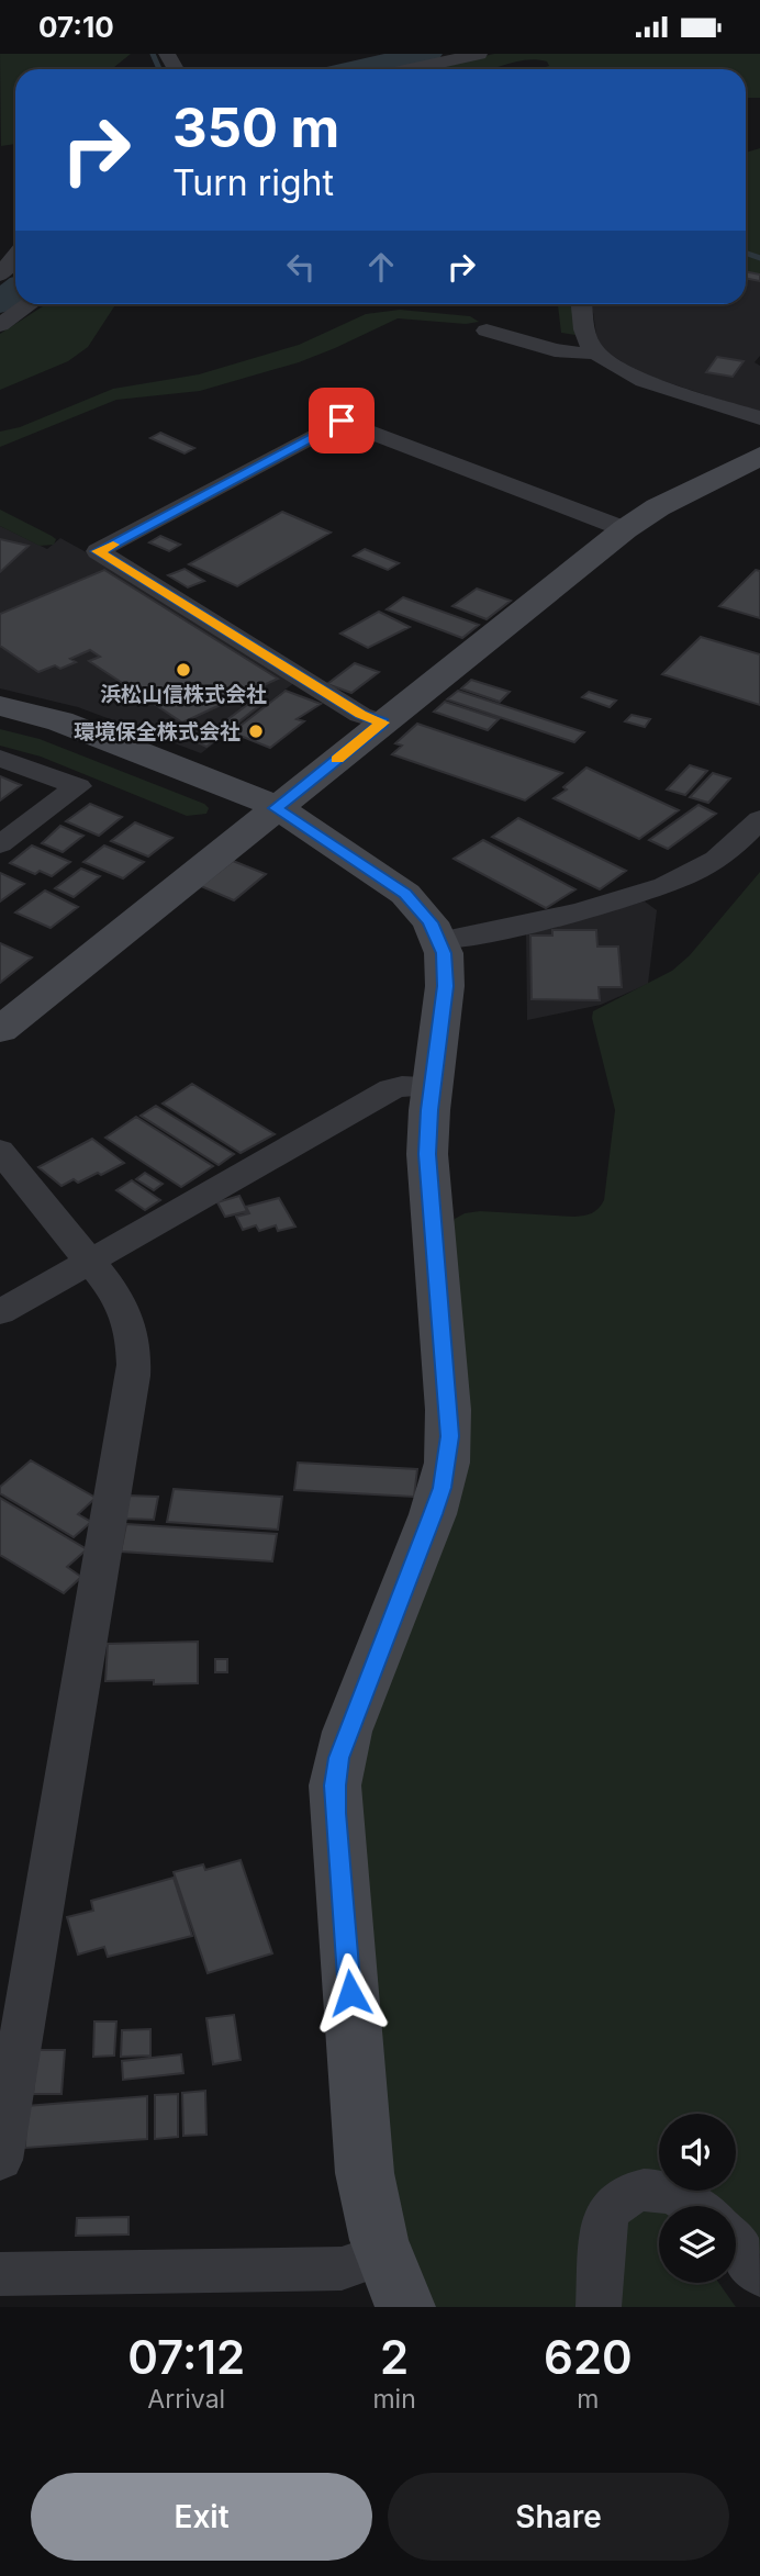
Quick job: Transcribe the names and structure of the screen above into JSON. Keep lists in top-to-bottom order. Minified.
{"places":["浜松山信株式会社","環境保全株式会社"],"page":{"status":"07:10","turn":["350 m","Turn right"],"eta":["07:12","Arrival","2","min","620","m"],"buttons":["Exit","Share"]}}
